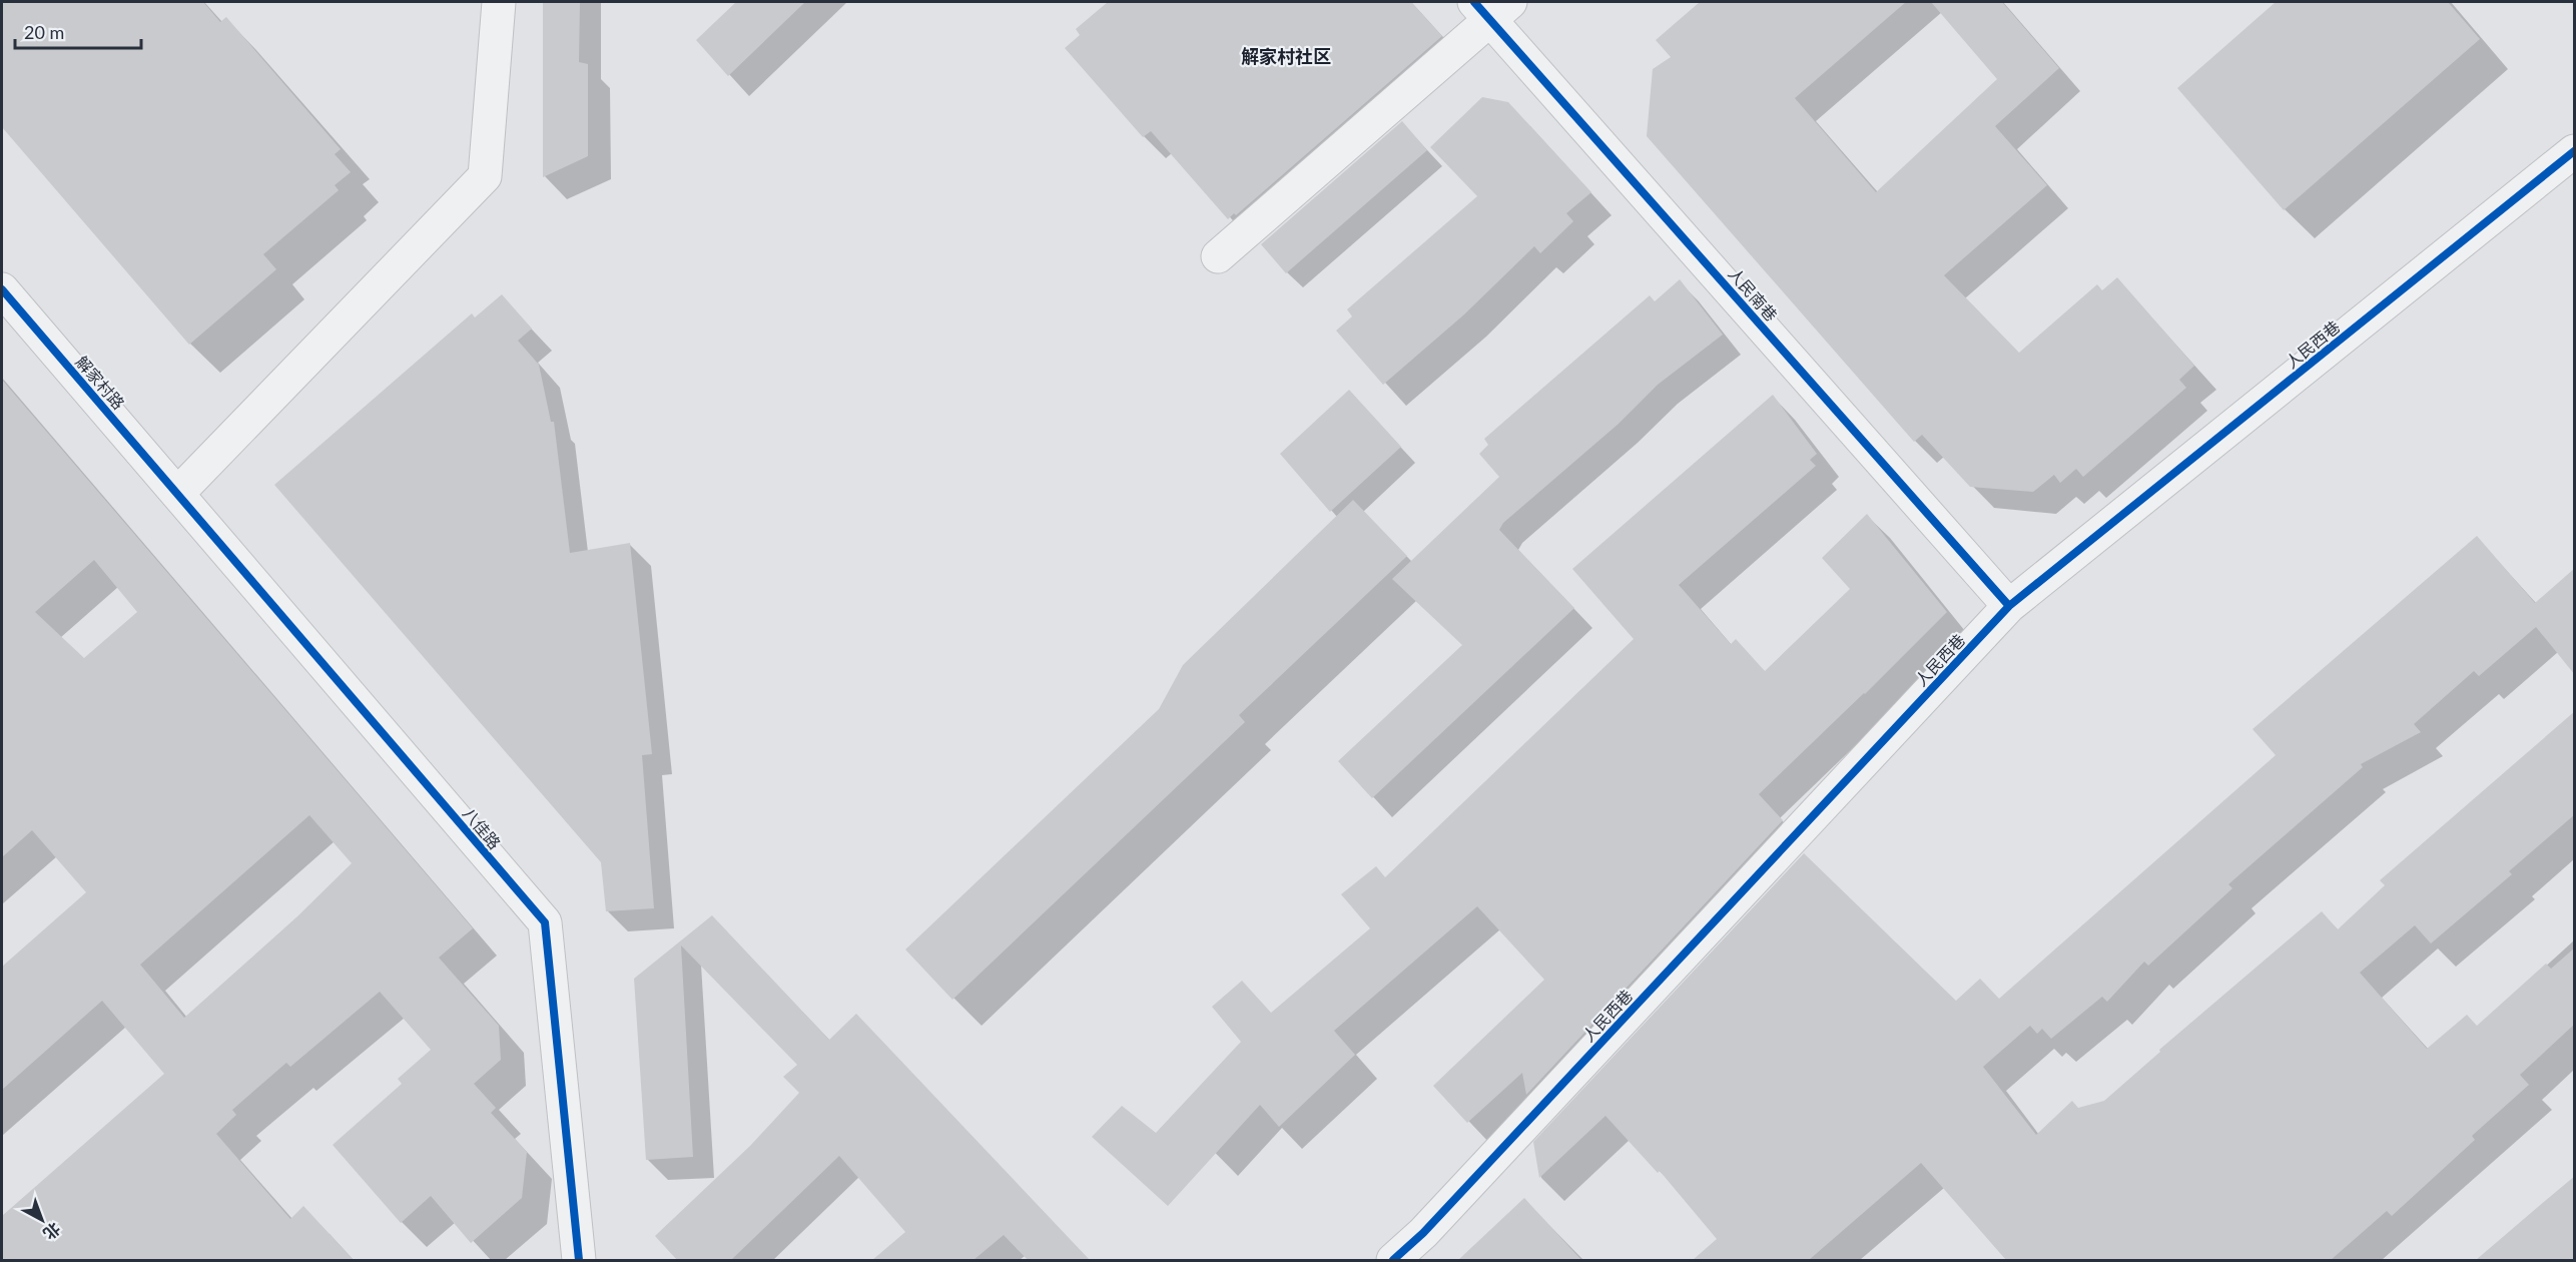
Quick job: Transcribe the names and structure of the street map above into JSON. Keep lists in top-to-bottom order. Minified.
{"streets":{"street":["人民南巷","人民西巷","解家村路","八佳路"]},"crossings":[["人民南巷","人民西巷"],["解家村路","八佳路"]],"districts":["解家村社区"],"scale_bar":"20 m","north":"bottom right"}
